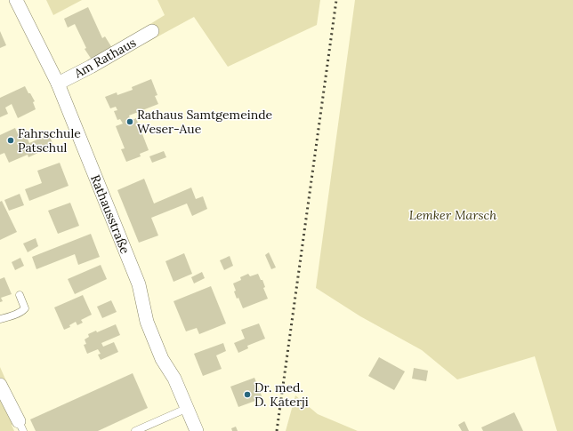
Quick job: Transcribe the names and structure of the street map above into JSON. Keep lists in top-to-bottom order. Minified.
{"streets":{"street":["Am Rathaus","Rathausstraße"]},"crossings":[["Am Rathaus","Rathausstraße"]],"parks":["Lemker Marsch"],"places":["Rathaus Samtgemeinde Weser-Aue","Fahrschule Patschul","Dr. med. D. Katerji"]}
